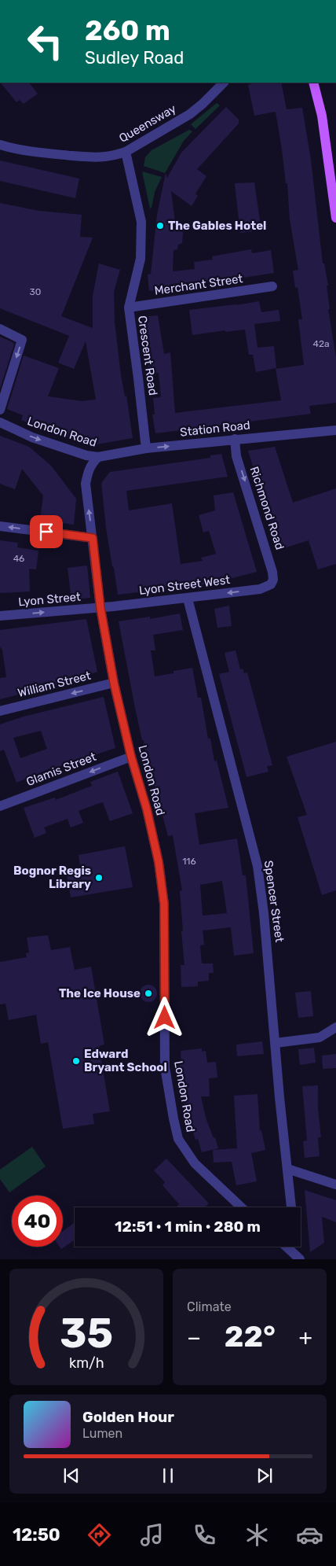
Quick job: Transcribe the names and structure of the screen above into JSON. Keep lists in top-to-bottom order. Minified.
{"streets":{"street":["Queensway","Merchant Street","Crescent Road","Station Road","London Road","Richmond Road","Lyon Street West","Lyon Street","William Street","Glamis Street","Spencer Street"]},"crossings":[["Queensway","Crescent Road"],["Merchant Street","Crescent Road"],["Crescent Road","Station Road"],["Station Road","London Road"],["Station Road","Richmond Road"],["London Road","Lyon Street West"],["London Road","Lyon Street"],["London Road","William Street"],["London Road","Glamis Street"],["Richmond Road","Lyon Street West"],["Lyon Street West","Lyon Street"],["Lyon Street West","Spencer Street"]],"one_way":["Station Road","Richmond Road","Lyon Street West","William Street","Glamis Street"],"places":["The Gables Hotel","Bognor Regis Library","The Ice House","Edward Bryant School"],"house_numbers":["30","42a","46","116"],"page":{"turn":["260 m","Sudley Road"],"limit":"40","trip":"12:51 · 1 min · 280 m","tile":"Climate","heat":["−","22°","+"],"song":["Golden Hour","Lumen"],"tabs":"12:50","gauge":["35","km/h"]}}
